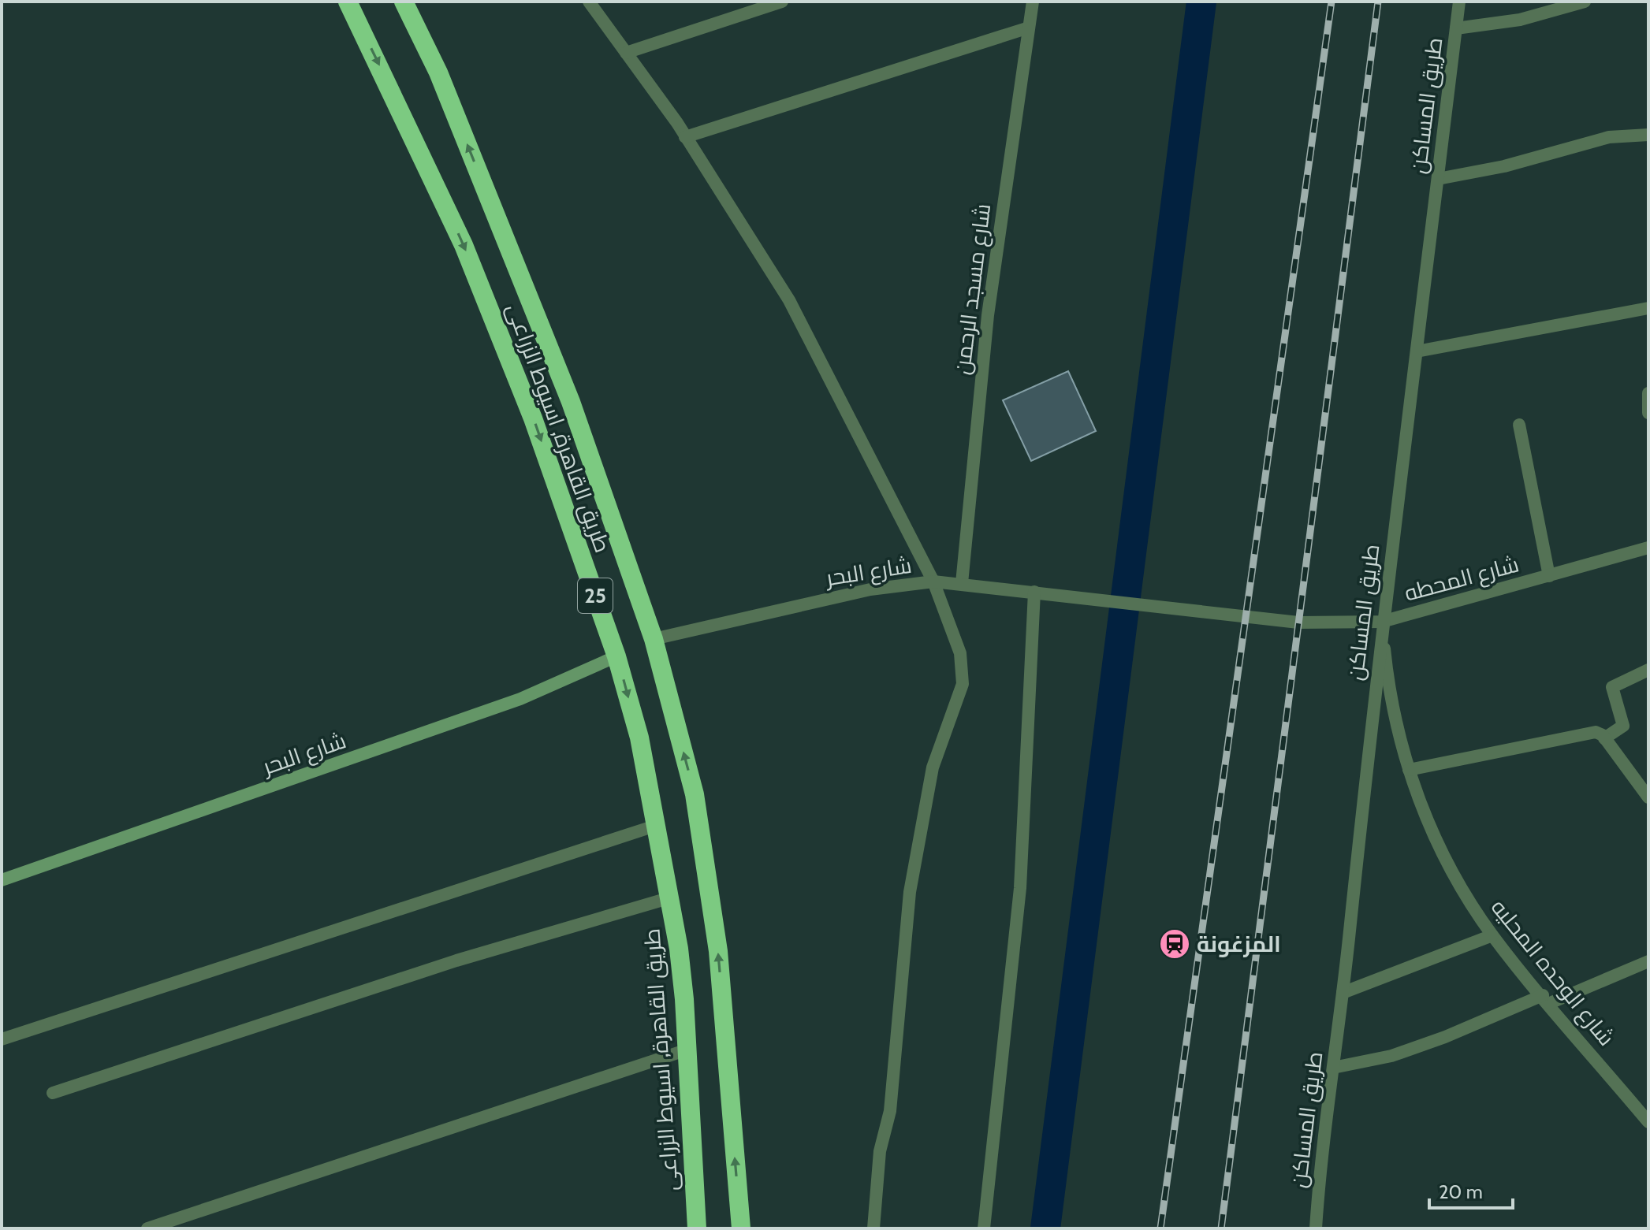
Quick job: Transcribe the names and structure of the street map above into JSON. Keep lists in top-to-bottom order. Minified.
{"streets":{"highway":["طريق القاهرة, اسيوط الزراعى","25"],"street":["طريق المساكن","شارع مسجد الرحمن","شارع البحر","شارع المحطه","شارع الوحده المحليه"]},"crossings":[["طريق المساكن","شارع المحطه"],["طريق المساكن","شارع الوحده المحليه"],["شارع مسجد الرحمن","شارع البحر"],["طريق القاهرة, اسيوط الزراعى","شارع البحر"],["شارع البحر","شارع المحطه"],["شارع المحطه","شارع الوحده المحليه"]],"places":{"station":["المزغونة"]},"scale_bar":"20 m"}
